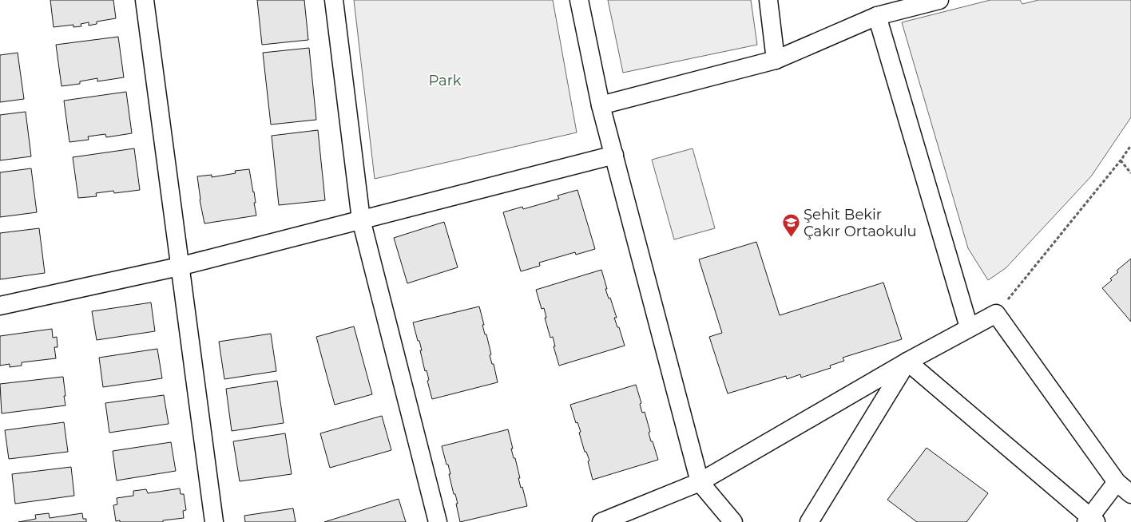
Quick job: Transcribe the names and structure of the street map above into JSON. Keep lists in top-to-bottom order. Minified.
{"parks":["Park"],"places":{"school or university":["Şehit Bekir Çakır Ortaokulu"]}}
